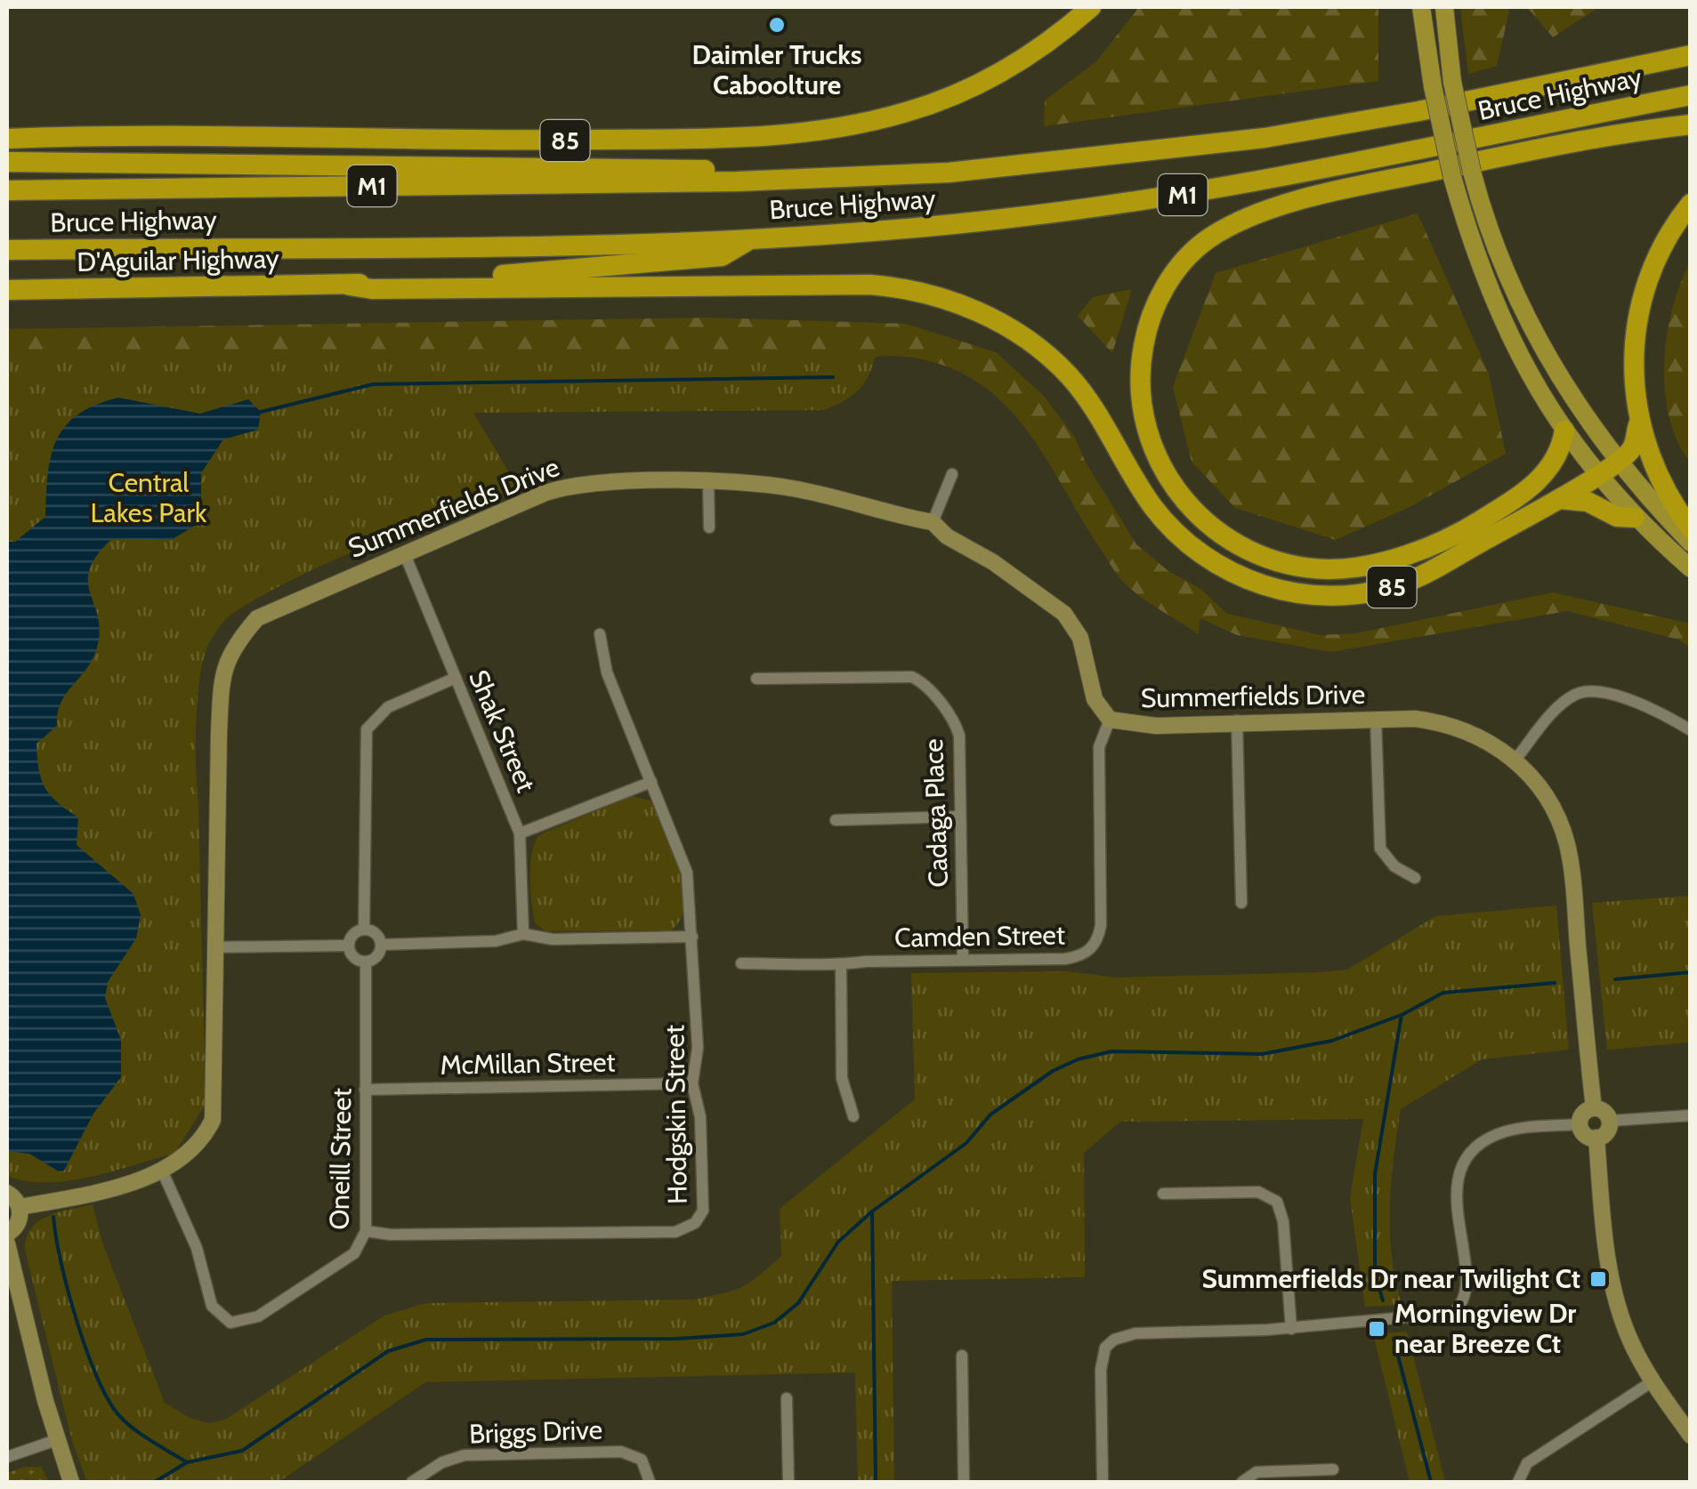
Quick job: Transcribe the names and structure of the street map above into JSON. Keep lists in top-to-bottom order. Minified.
{"streets":{"highway":["Bruce Highway","85","M1","D'Aguilar Highway"],"street":["Summerfields Drive","Shak Street","Cadaga Place","Camden Street","McMillan Street","Hodgskin Street","Oneill Street","Briggs Drive"]},"crossings":[["85","D'Aguilar Highway"],["Summerfields Drive","Shak Street"],["Summerfields Drive","Camden Street"],["Summerfields Drive","Oneill Street"],["Cadaga Place","Camden Street"],["McMillan Street","Hodgskin Street"],["McMillan Street","Oneill Street"],["Hodgskin Street","Oneill Street"]],"parks":["Central Lakes Park"],"places":{"other":["Daimler Trucks Caboolture"],"transit":["Summerfields Dr near Twilight Ct","Morningview Dr near Breeze Ct"]}}
